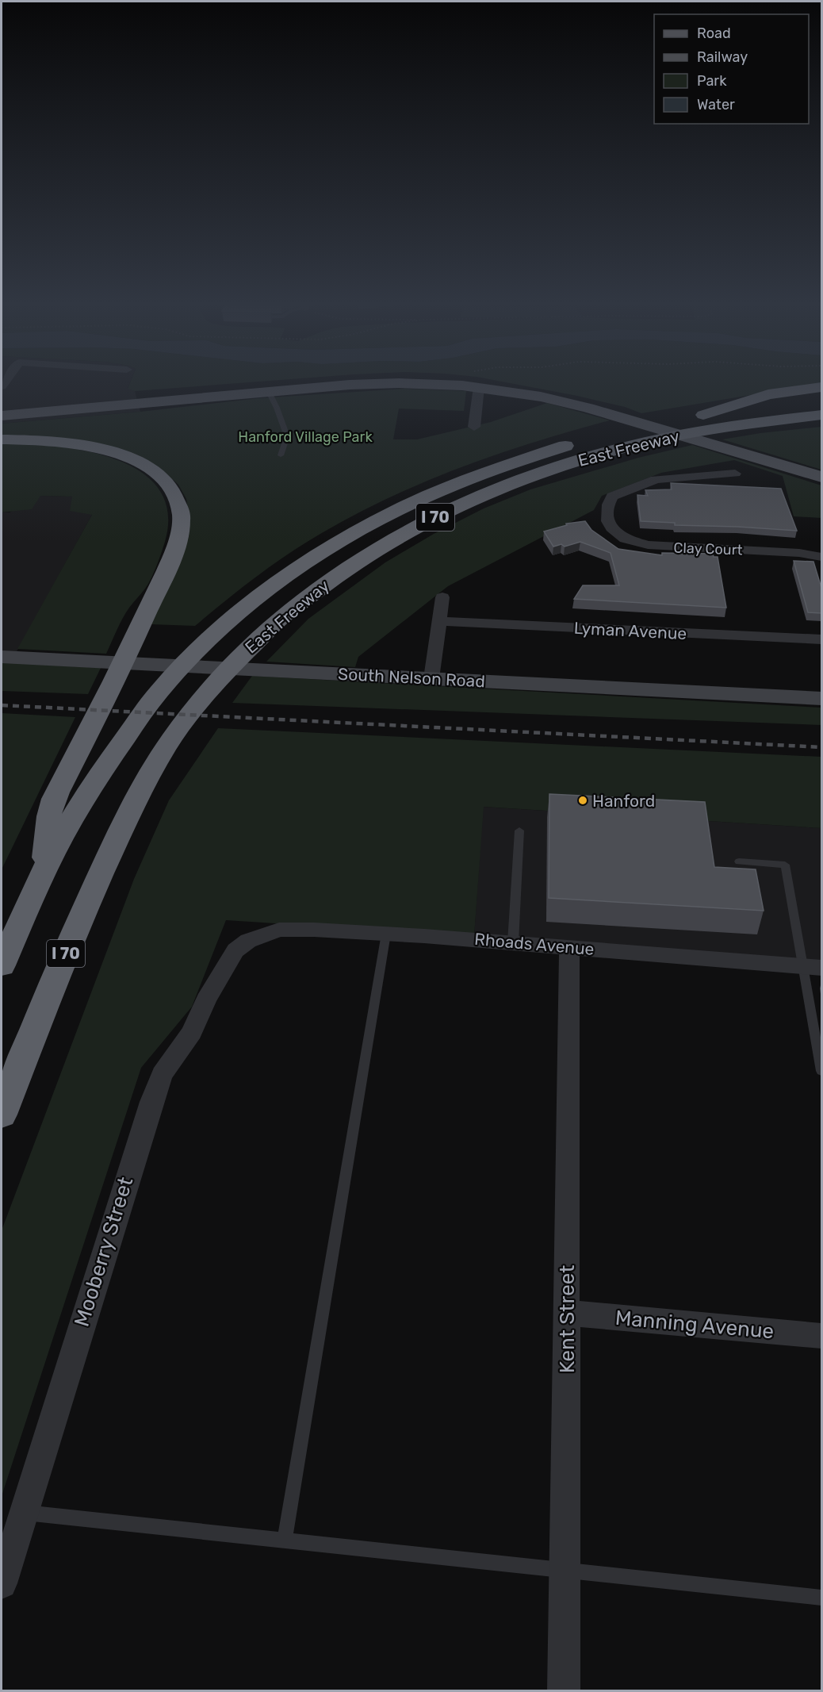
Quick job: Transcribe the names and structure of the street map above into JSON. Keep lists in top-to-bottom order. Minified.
{"streets":{"highway":["East Freeway","I 70"],"street":["Clay Court","Lyman Avenue","South Nelson Road","Rhoads Avenue","Mooberry Street","Kent Street","Manning Avenue"]},"crossings":[["Rhoads Avenue","Mooberry Street"],["Rhoads Avenue","Kent Street"],["Kent Street","Manning Avenue"]],"parks":["Hanford Village Park"],"places":["Hanford"],"legend":["Road","Railway","Park","Water"]}
